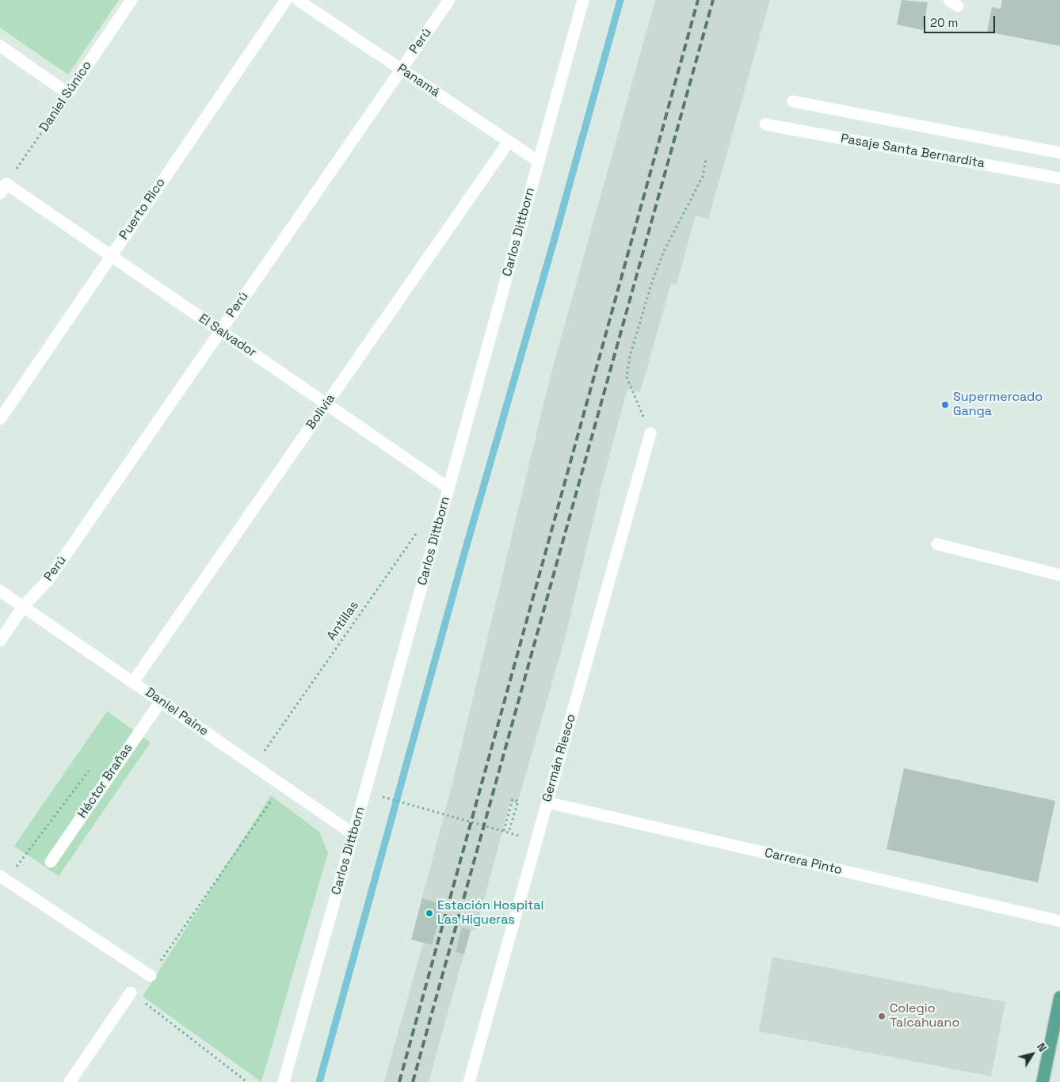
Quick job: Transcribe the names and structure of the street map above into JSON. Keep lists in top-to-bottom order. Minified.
{"streets":{"street":["Perú","Panamá","Daniel Súnico","Pasaje Santa Bernardita","Puerto Rico","Carlos Dittborn","El Salvador","Bolivia","Daniel Paine","Germán Riesco","Héctor Brañas","Carrera Pinto"],"path":["Antillas"]},"crossings":[["Perú","Panamá"],["Perú","El Salvador"],["Perú","Daniel Paine"],["Panamá","Carlos Dittborn"],["Panamá","Bolivia"],["Daniel Súnico","El Salvador"],["Puerto Rico","El Salvador"],["Carlos Dittborn","El Salvador"],["Carlos Dittborn","Daniel Paine"],["El Salvador","Bolivia"],["Bolivia","Daniel Paine"],["Antillas","Daniel Paine"],["Daniel Paine","Héctor Brañas"],["Germán Riesco","Carrera Pinto"]],"places":["Supermercado Ganga","Estación Hospital Las Higueras","Colegio Talcahuano"],"scale_bar":"20 m","north":"top right"}
